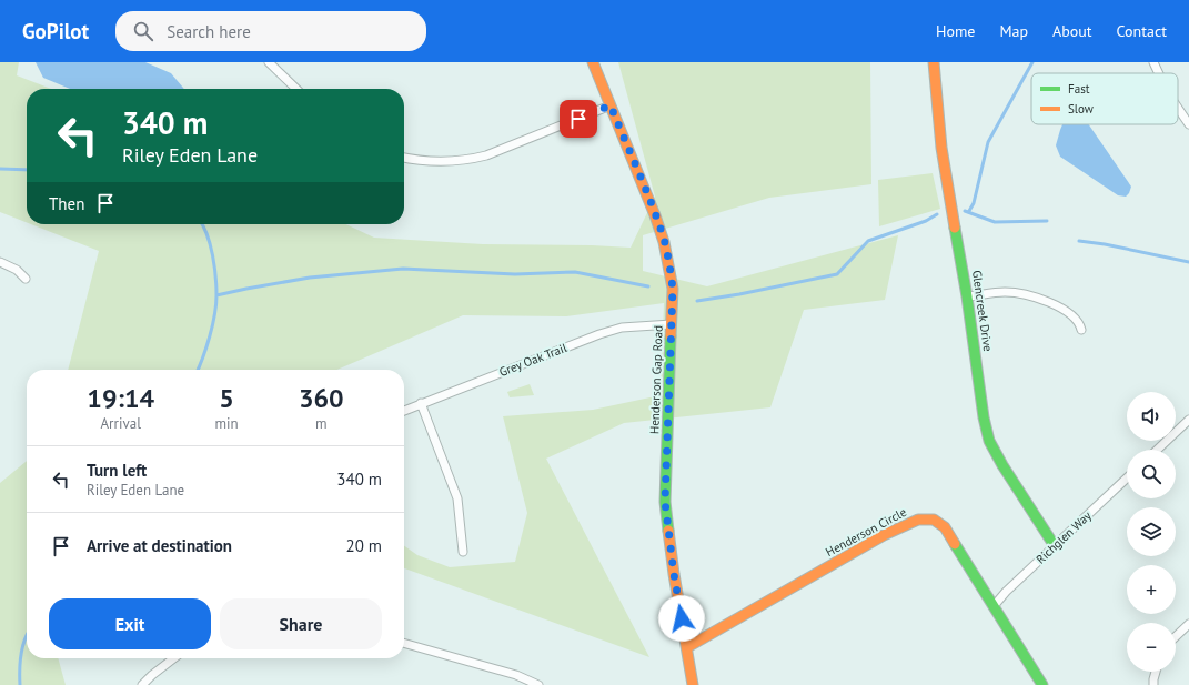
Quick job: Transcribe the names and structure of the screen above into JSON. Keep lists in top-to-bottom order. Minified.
{"streets":{"street":["Glencreek Drive","Grey Oak Trail","Henderson Gap Road","Henderson Circle","Richglen Way"]},"crossings":[["Glencreek Drive","Richglen Way"],["Grey Oak Trail","Henderson Gap Road"],["Henderson Gap Road","Henderson Circle"],["Henderson Circle","Richglen Way"]],"legend":["Fast","Slow"],"page":{"header":"GoPilot","search":"Search here","nav":["Home","Map","About","Contact"],"turn":["340 m","Riley Eden Lane"],"then":"Then","eta":["19:14","Arrival","5","min","360","m"],"map_buttons":["+","−"],"list":[{"name":"Turn left","note":"Riley Eden Lane","value":"340 m"},{"name":"Arrive at destination","value":"20 m"}],"buttons":["Exit","Share"]}}
